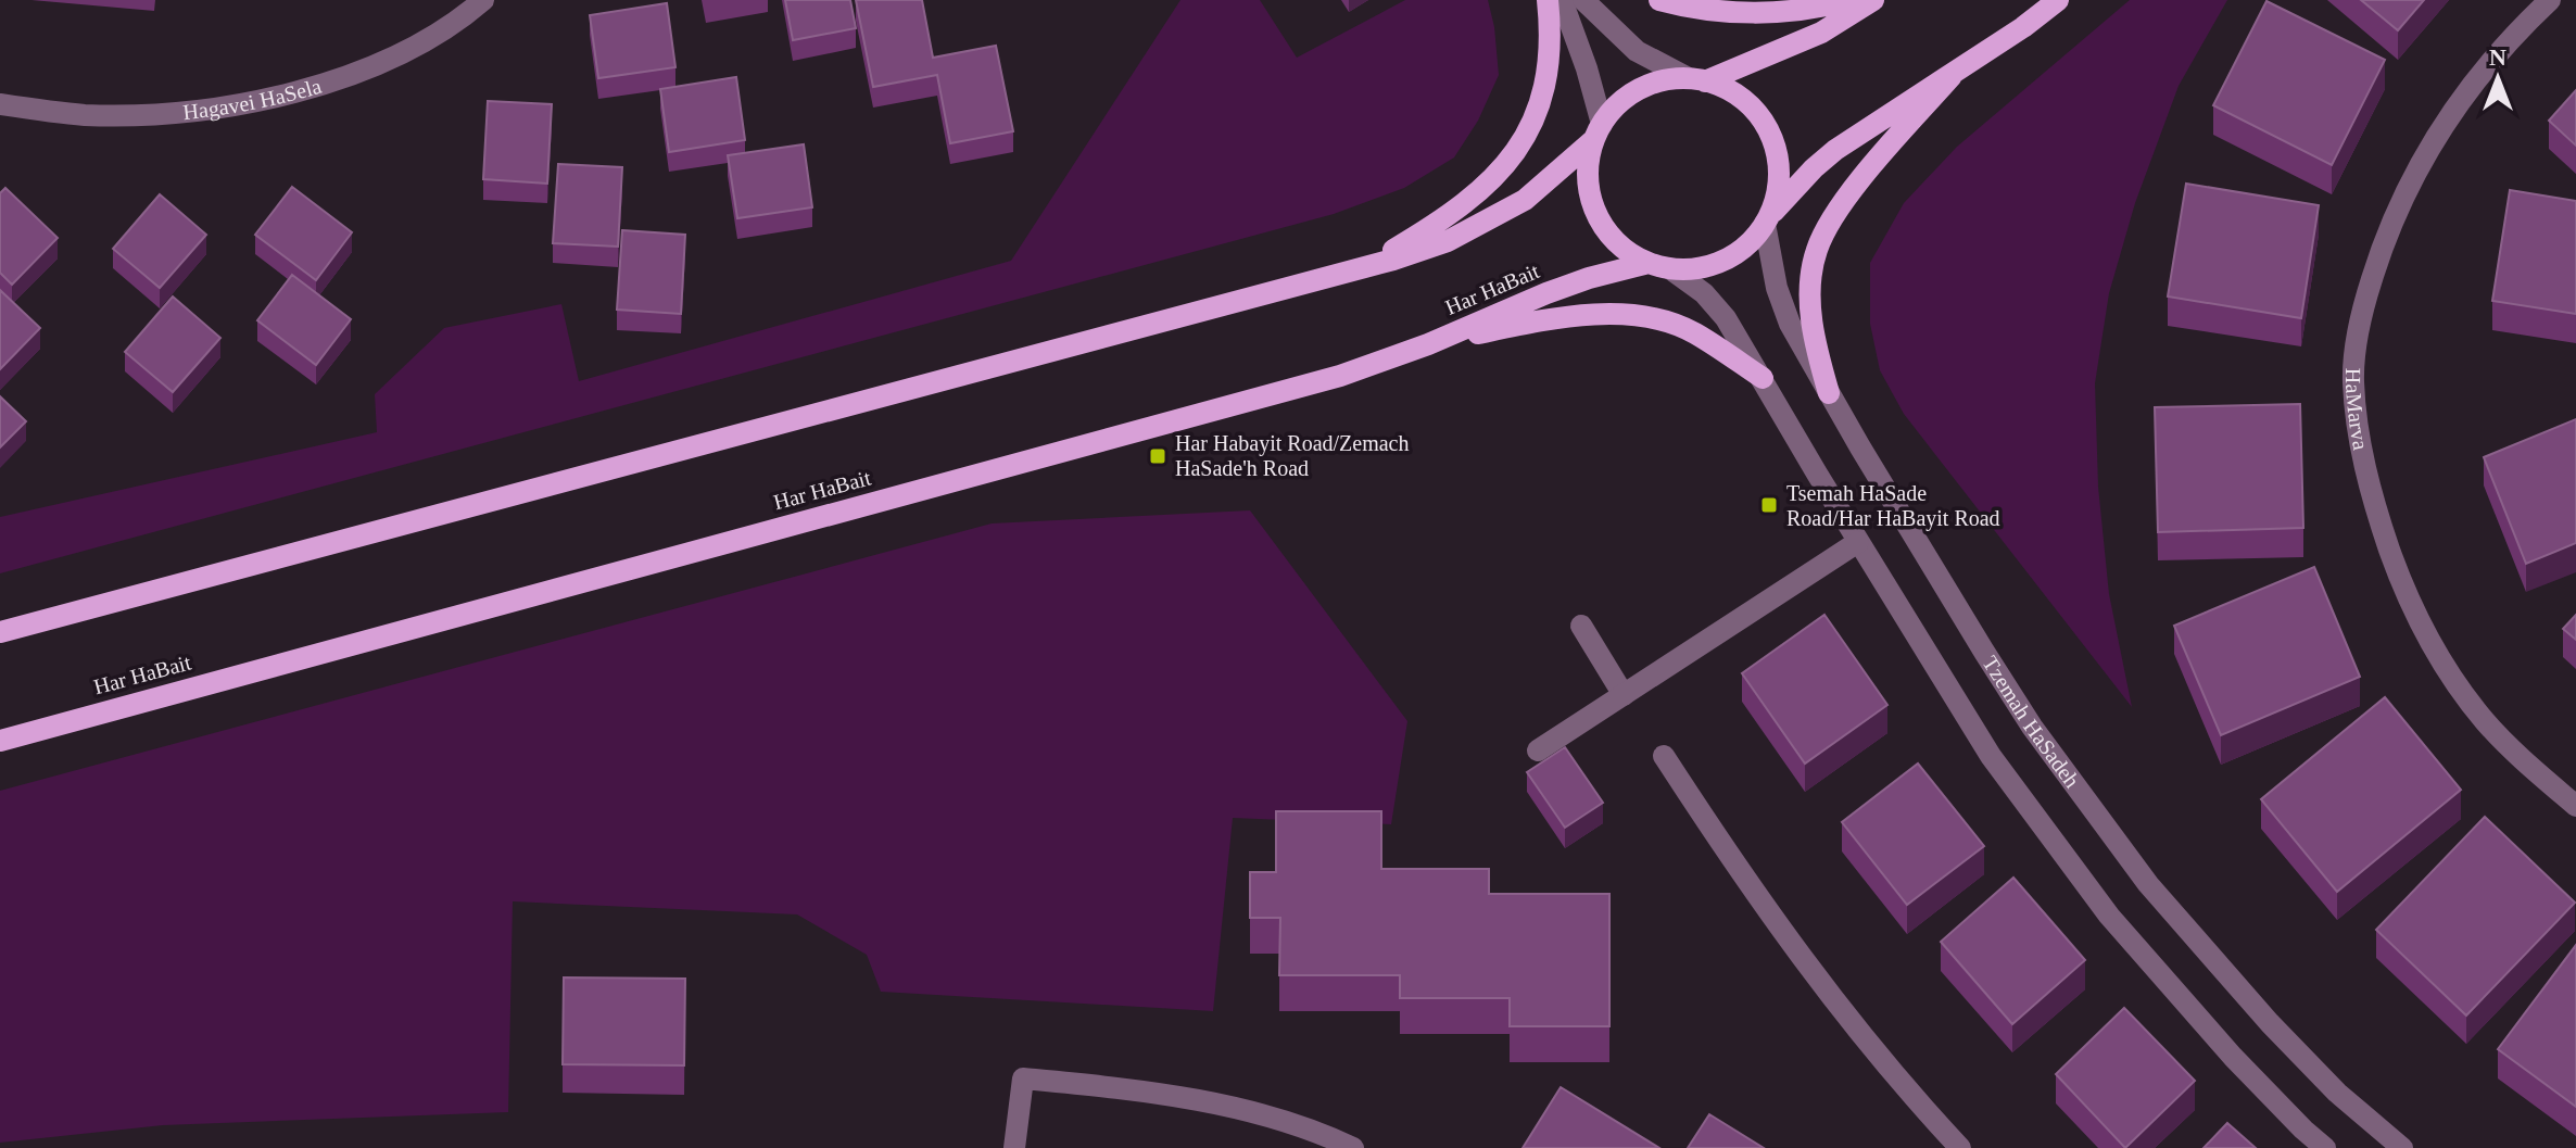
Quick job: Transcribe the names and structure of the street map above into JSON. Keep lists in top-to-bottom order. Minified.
{"streets":{"main road":["Har HaBait"],"street":["Hagavei HaSela","HaMarva","Tzemah HaSadeh"]},"crossings":[["Har HaBait","Tzemah HaSadeh"]],"places":{"transit":["Har Habayit Road/Zemach HaSade'h Road","Tsemah HaSade Road/Har HaBayit Road"]},"north":"top"}
